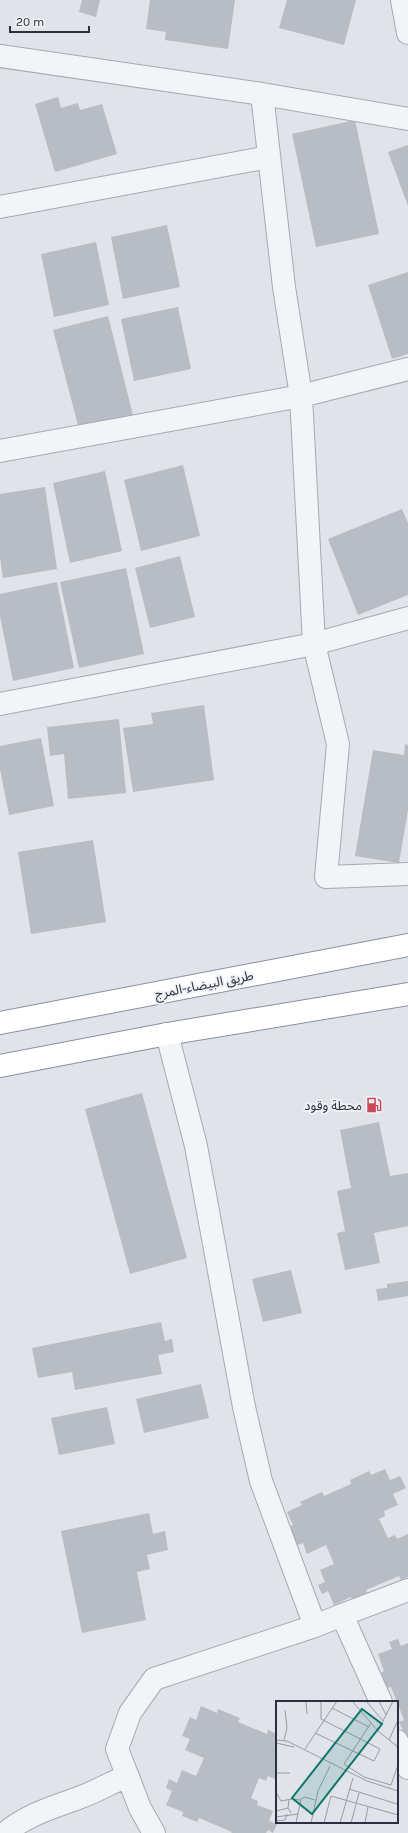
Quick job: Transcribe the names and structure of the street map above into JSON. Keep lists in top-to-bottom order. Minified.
{"streets":{"highway":["طريق البيضاء-المرج"]},"places":{"fuel station":["محطة وقود"]},"scale_bar":"20 m"}
